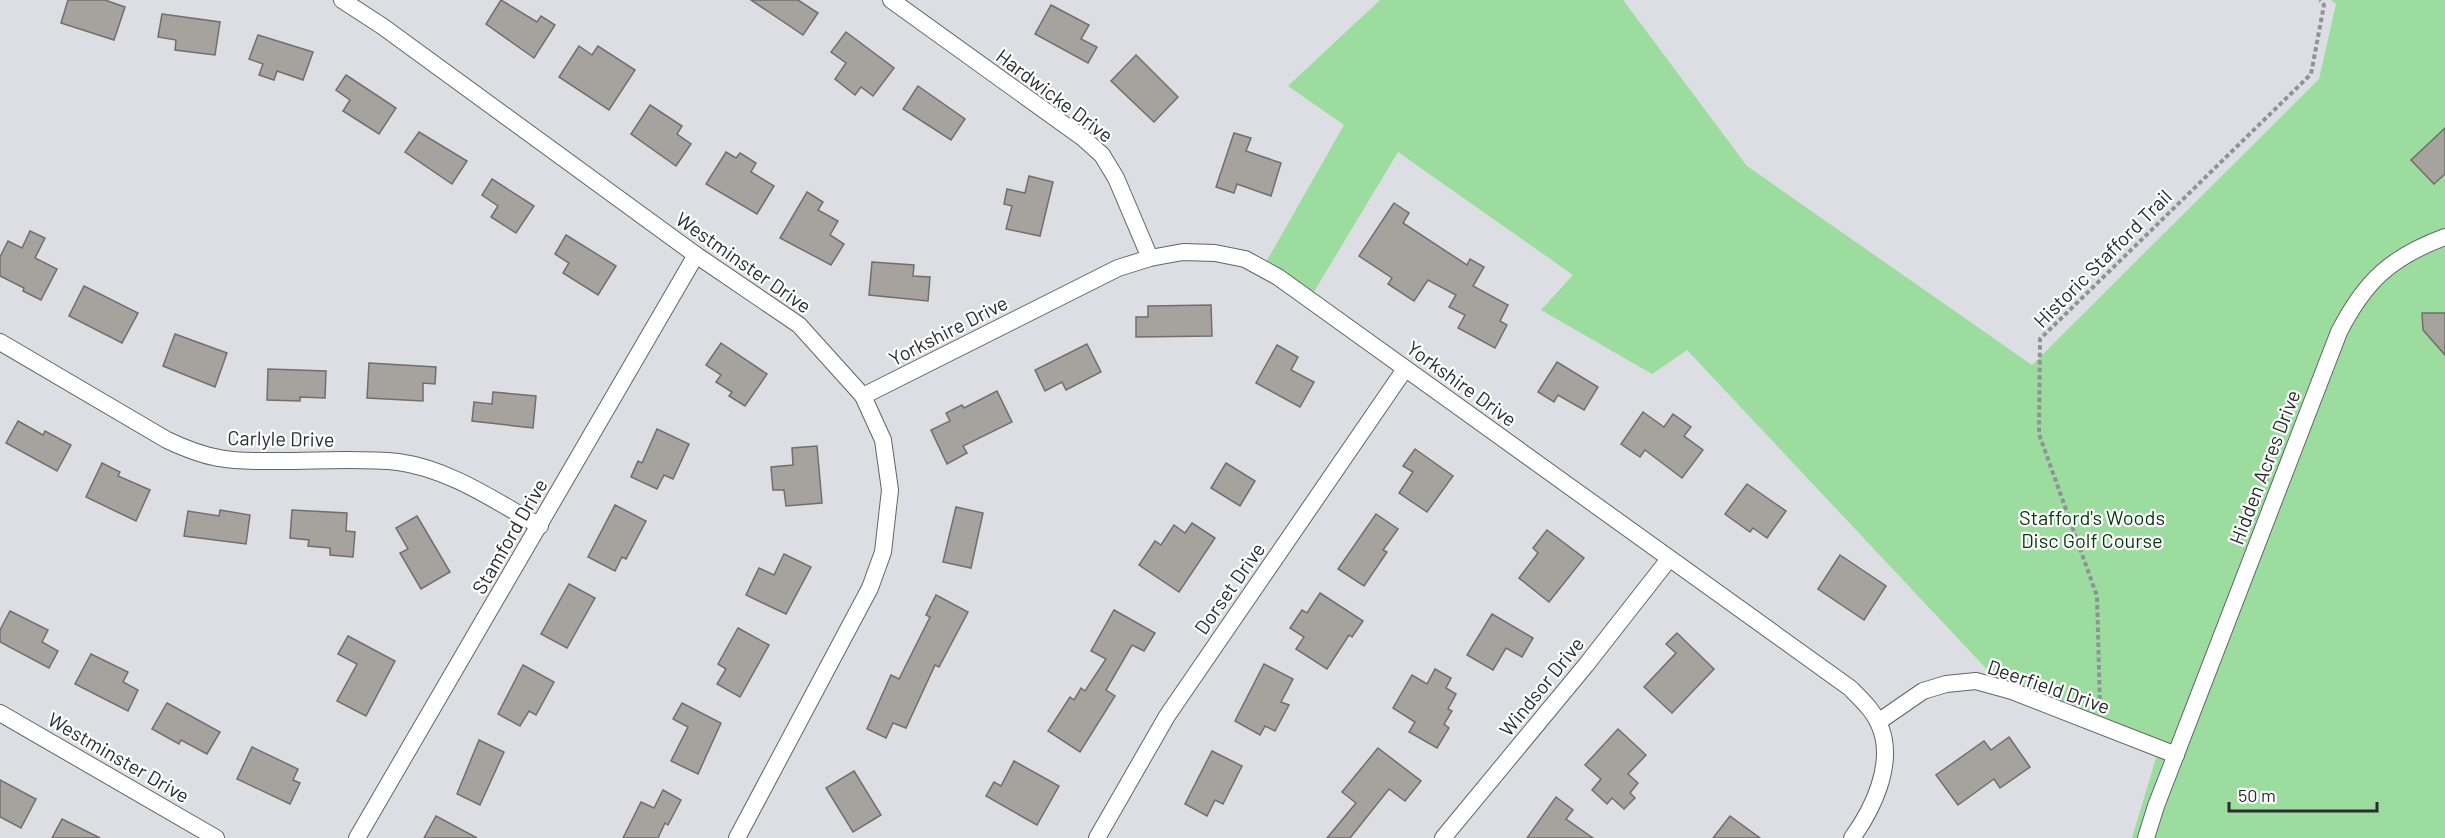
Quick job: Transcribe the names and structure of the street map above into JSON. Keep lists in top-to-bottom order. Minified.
{"streets":{"street":["Hardwicke Drive","Westminster Drive","Yorkshire Drive","Carlyle Drive","Hidden Acres Drive","Stamford Drive","Dorset Drive","Windsor Drive","Deerfield Drive"],"path":["Historic Stafford Trail"]},"crossings":[["Hardwicke Drive","Yorkshire Drive"],["Historic Stafford Trail","Deerfield Drive"],["Westminster Drive","Yorkshire Drive"],["Westminster Drive","Stamford Drive"],["Yorkshire Drive","Dorset Drive"],["Yorkshire Drive","Windsor Drive"],["Yorkshire Drive","Deerfield Drive"],["Carlyle Drive","Stamford Drive"],["Hidden Acres Drive","Deerfield Drive"]],"parks":["Stafford's Woods Disc Golf Course"],"scale_bar":"50 m"}
